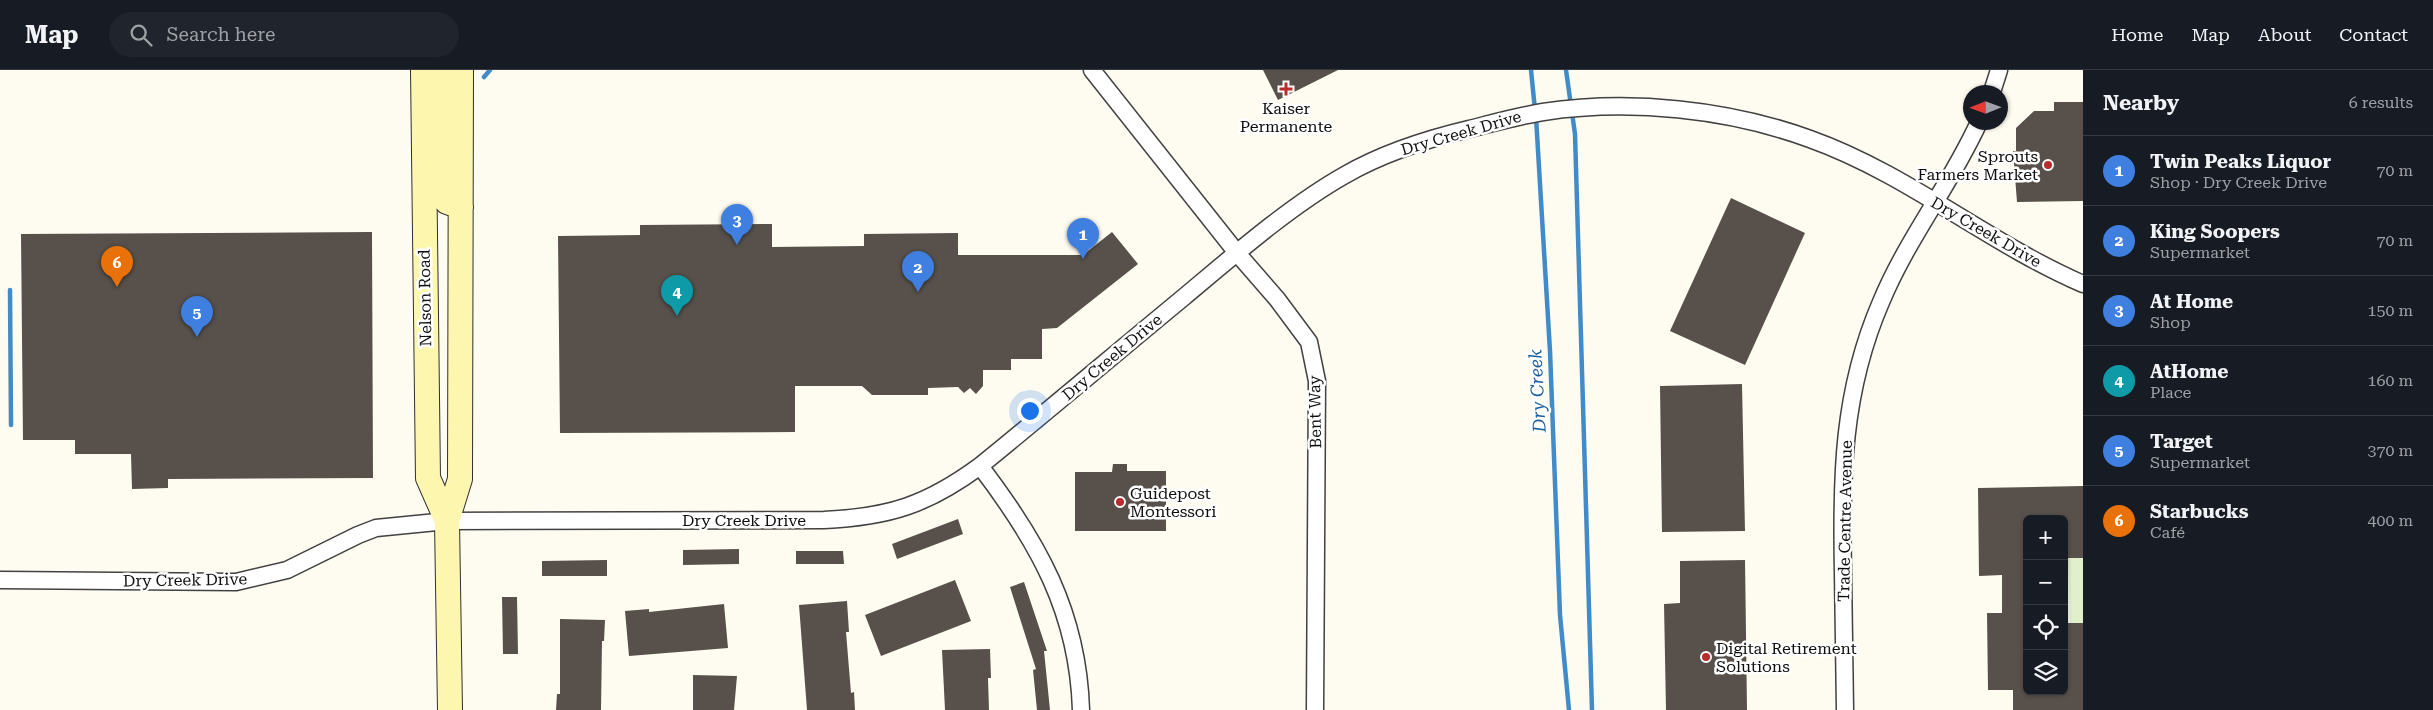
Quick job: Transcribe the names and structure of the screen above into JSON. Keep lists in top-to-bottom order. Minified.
{"streets":{"main road":["Nelson Road"],"street":["Dry Creek Drive","Bent Way","Trade Centre Avenue"]},"crossings":[["Dry Creek Drive","Nelson Road"],["Dry Creek Drive","Bent Way"],["Dry Creek Drive","Trade Centre Avenue"]],"water":["Dry Creek"],"places":{"health":["Kaiser Permanente"],"other":["Sprouts Farmers Market","Guidepost Montessori","Digital Retirement Solutions"]},"north":"left","page":{"header":"Map","search":"Search here","nav":["Home","Map","About","Contact"],"heading":["Nearby","6 results"],"list":[{"mark":"1","name":"Twin Peaks Liquor","note":"Shop · Dry Creek Drive","value":"70 m"},{"mark":"2","name":"King Soopers","note":"Supermarket","value":"70 m"},{"mark":"3","name":"At Home","note":"Shop","value":"150 m"},{"mark":"4","name":"AtHome","note":"Place","value":"160 m"},{"mark":"5","name":"Target","note":"Supermarket","value":"370 m"},{"mark":"6","name":"Starbucks","note":"Café","value":"400 m"}],"pins":["3","1","6","2","4","5"],"map_buttons":["+","−"]}}
